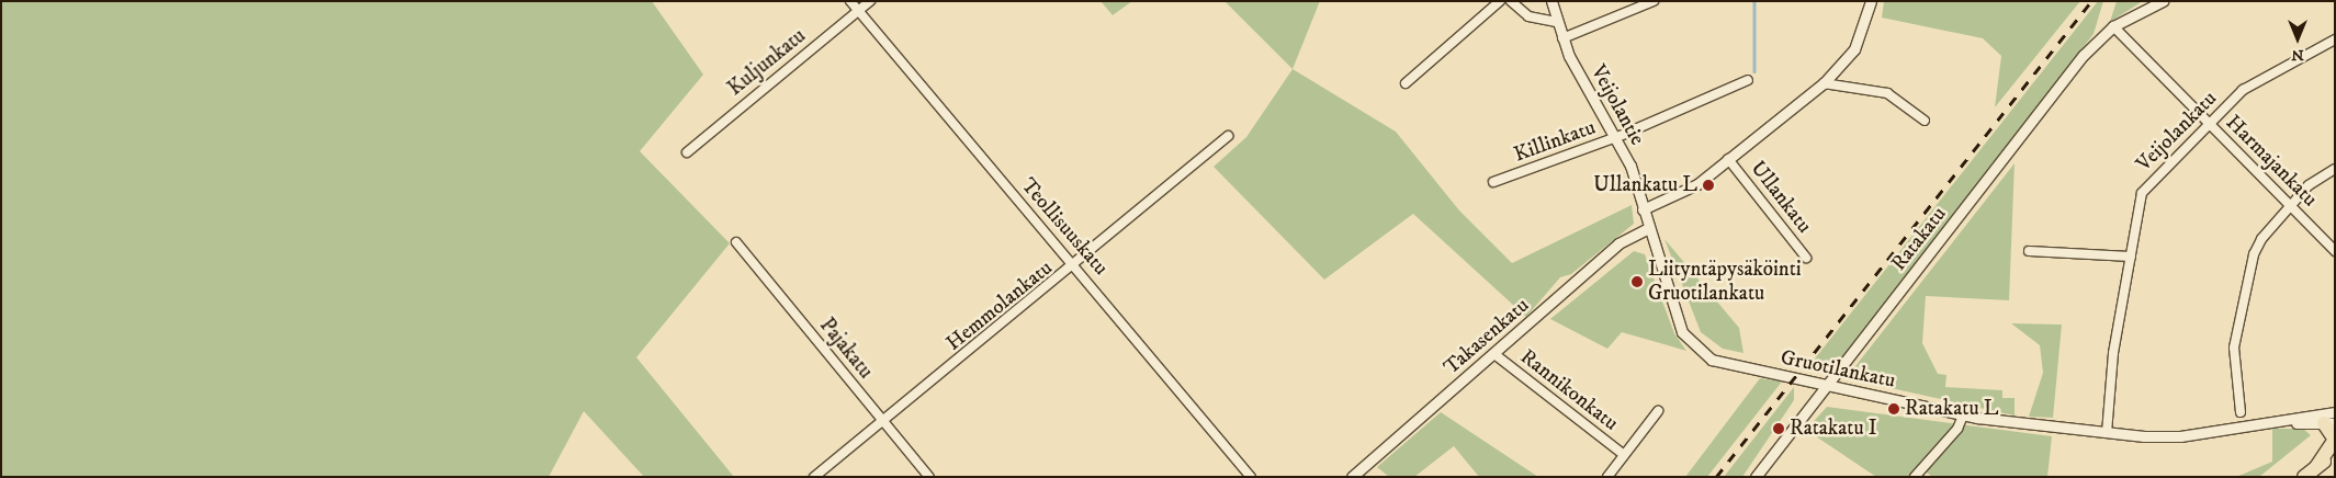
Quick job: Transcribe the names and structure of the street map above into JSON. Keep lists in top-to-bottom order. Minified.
{"streets":{"street":["Kuljunkatu","Veijolantie","Veijolankatu","Killinkatu","Harmajankatu","Ullankatu","Teollisuuskatu","Ratakatu","Hemmolankatu","Takasenkatu","Pajakatu","Gruotilankatu","Rannikonkatu"]},"crossings":[["Kuljunkatu","Teollisuuskatu"],["Veijolantie","Killinkatu"],["Veijolantie","Takasenkatu"],["Veijolantie","Gruotilankatu"],["Veijolankatu","Harmajankatu"],["Veijolankatu","Gruotilankatu"],["Harmajankatu","Ratakatu"],["Teollisuuskatu","Hemmolankatu"],["Ratakatu","Gruotilankatu"],["Hemmolankatu","Pajakatu"],["Takasenkatu","Gruotilankatu"],["Takasenkatu","Rannikonkatu"]],"places":["Ullankatu L","Liityntäpysäköinti Gruotilankatu","Ratakatu L","Ratakatu I"],"north":"bottom"}
